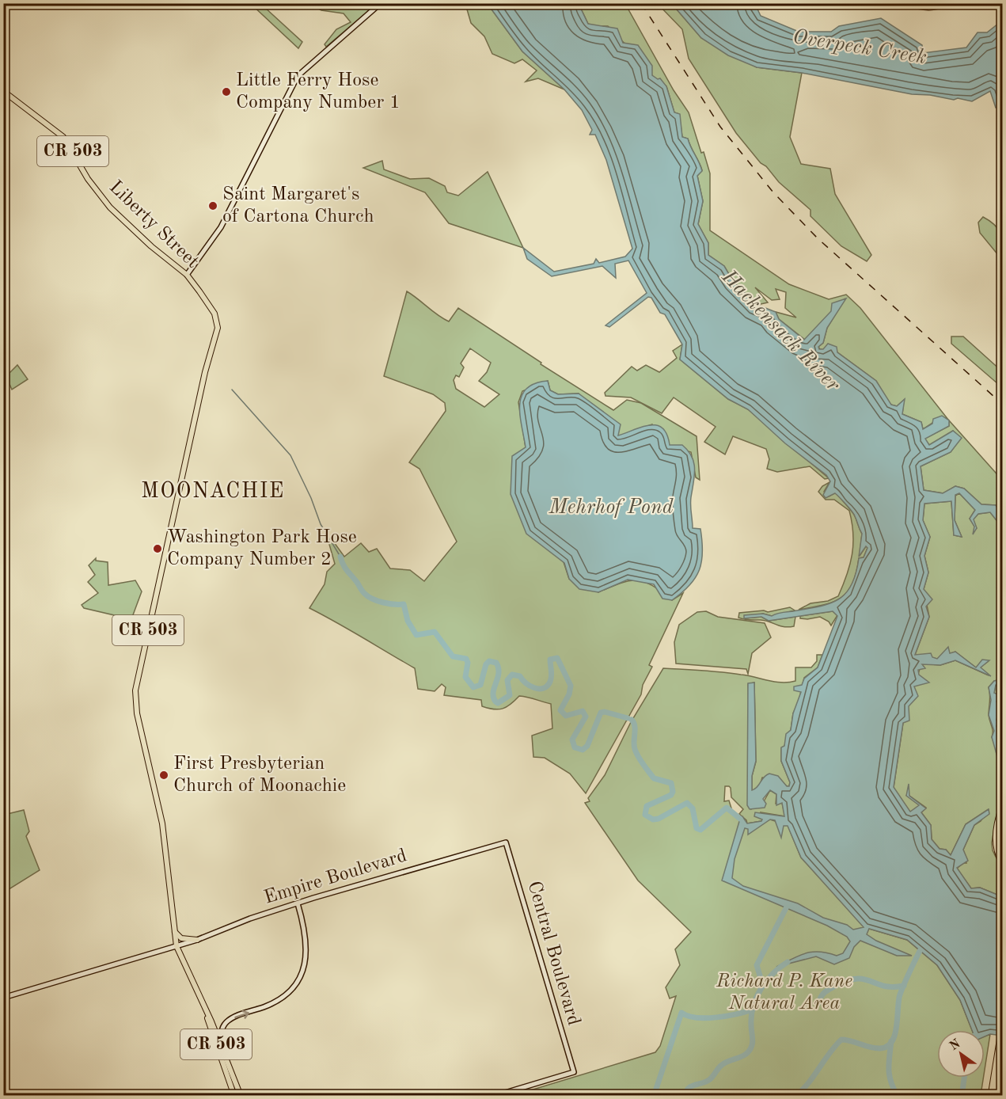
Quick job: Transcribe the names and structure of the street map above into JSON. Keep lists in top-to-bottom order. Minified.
{"streets":{"main road":["CR 503","Liberty Street"],"street":["Empire Boulevard","Central Boulevard"]},"crossings":[["CR 503","Liberty Street"],["CR 503","Empire Boulevard"],["Empire Boulevard","Central Boulevard"]],"districts":["MOONACHIE"],"water":["Overpeck Creek","Hackensack River","Mehrhof Pond"],"parks":["Richard P. Kane Natural Area"],"places":["Little Ferry Hose Company Number 1","Saint Margaret's of Cartona Church","Washington Park Hose Company Number 2","First Presbyterian Church of Moonachie"],"north":"top left"}
